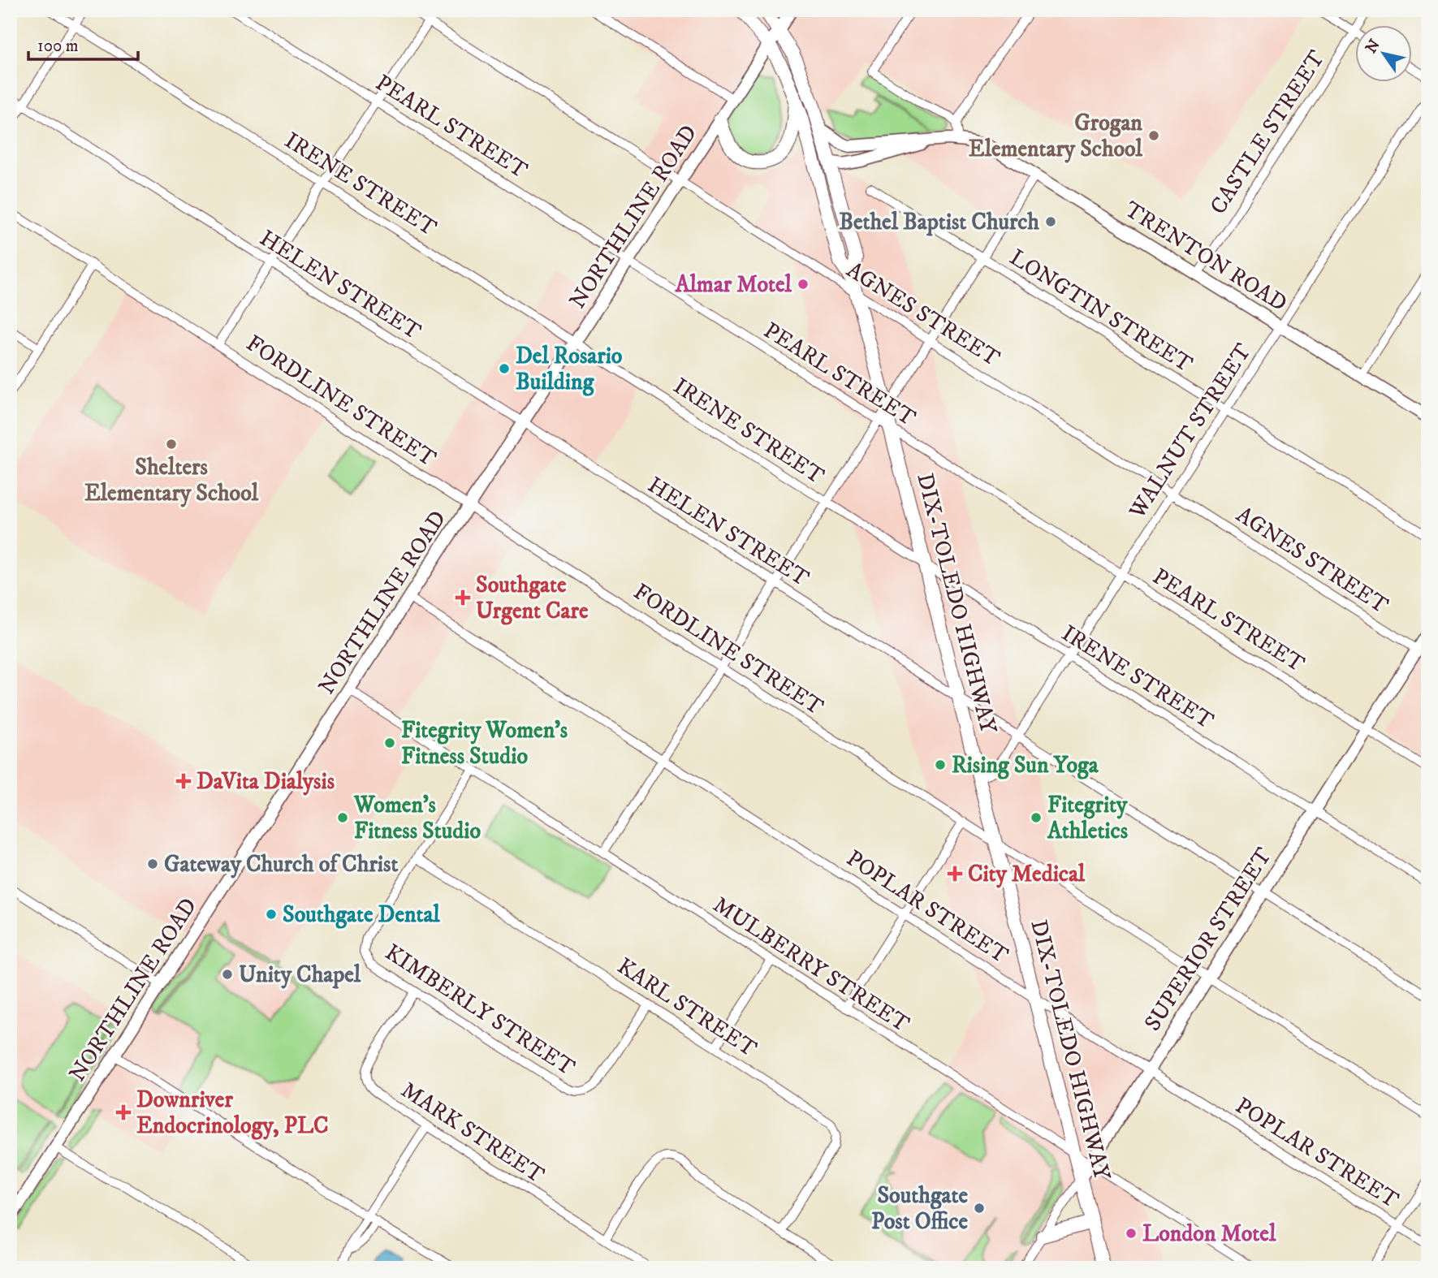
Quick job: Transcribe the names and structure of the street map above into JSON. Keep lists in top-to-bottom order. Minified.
{"streets":{"main road":["DIX-TOLEDO HIGHWAY"],"street":["PEARL STREET","CASTLE STREET","IRENE STREET","NORTHLINE ROAD","TRENTON ROAD","HELEN STREET","LONGTIN STREET","AGNES STREET","FORDLINE STREET","WALNUT STREET","POPLAR STREET","SUPERIOR STREET","MULBERRY STREET","KARL STREET","KIMBERLY STREET","MARK STREET"]},"crossings":[["PEARL STREET","NORTHLINE ROAD"],["PEARL STREET","WALNUT STREET"],["PEARL STREET","DIX-TOLEDO HIGHWAY"],["PEARL STREET","SUPERIOR STREET"],["CASTLE STREET","TRENTON ROAD"],["IRENE STREET","NORTHLINE ROAD"],["IRENE STREET","WALNUT STREET"],["IRENE STREET","DIX-TOLEDO HIGHWAY"],["IRENE STREET","SUPERIOR STREET"],["NORTHLINE ROAD","HELEN STREET"],["NORTHLINE ROAD","AGNES STREET"],["NORTHLINE ROAD","FORDLINE STREET"],["NORTHLINE ROAD","DIX-TOLEDO HIGHWAY"],["NORTHLINE ROAD","POPLAR STREET"],["NORTHLINE ROAD","MULBERRY STREET"],["TRENTON ROAD","WALNUT STREET"],["TRENTON ROAD","DIX-TOLEDO HIGHWAY"],["HELEN STREET","WALNUT STREET"],["HELEN STREET","DIX-TOLEDO HIGHWAY"],["HELEN STREET","SUPERIOR STREET"],["LONGTIN STREET","WALNUT STREET"],["AGNES STREET","WALNUT STREET"],["AGNES STREET","DIX-TOLEDO HIGHWAY"],["AGNES STREET","SUPERIOR STREET"],["FORDLINE STREET","DIX-TOLEDO HIGHWAY"],["FORDLINE STREET","SUPERIOR STREET"],["WALNUT STREET","DIX-TOLEDO HIGHWAY"],["DIX-TOLEDO HIGHWAY","POPLAR STREET"],["DIX-TOLEDO HIGHWAY","SUPERIOR STREET"],["DIX-TOLEDO HIGHWAY","MULBERRY STREET"],["POPLAR STREET","SUPERIOR STREET"],["SUPERIOR STREET","MULBERRY STREET"],["MULBERRY STREET","KIMBERLY STREET"],["KARL STREET","KIMBERLY STREET"],["KIMBERLY STREET","MARK STREET"]],"places":{"other":["Grogan Elementary School","Bethel Baptist Church","Almar Motel","Del Rosario Building","Shelters Elementary School","Fitegrity Women's Fitness Studio","Rising Sun Yoga","Women's Fitness Studio","Fitegrity Athletics","Gateway Church of Christ","Southgate Dental","Unity Chapel","Southgate Post Office","London Motel"],"health":["Southgate Urgent Care","DaVita Dialysis","City Medical","Downriver Endocrinology, PLC"]},"scale_bar":"100 m","north":"top left"}
